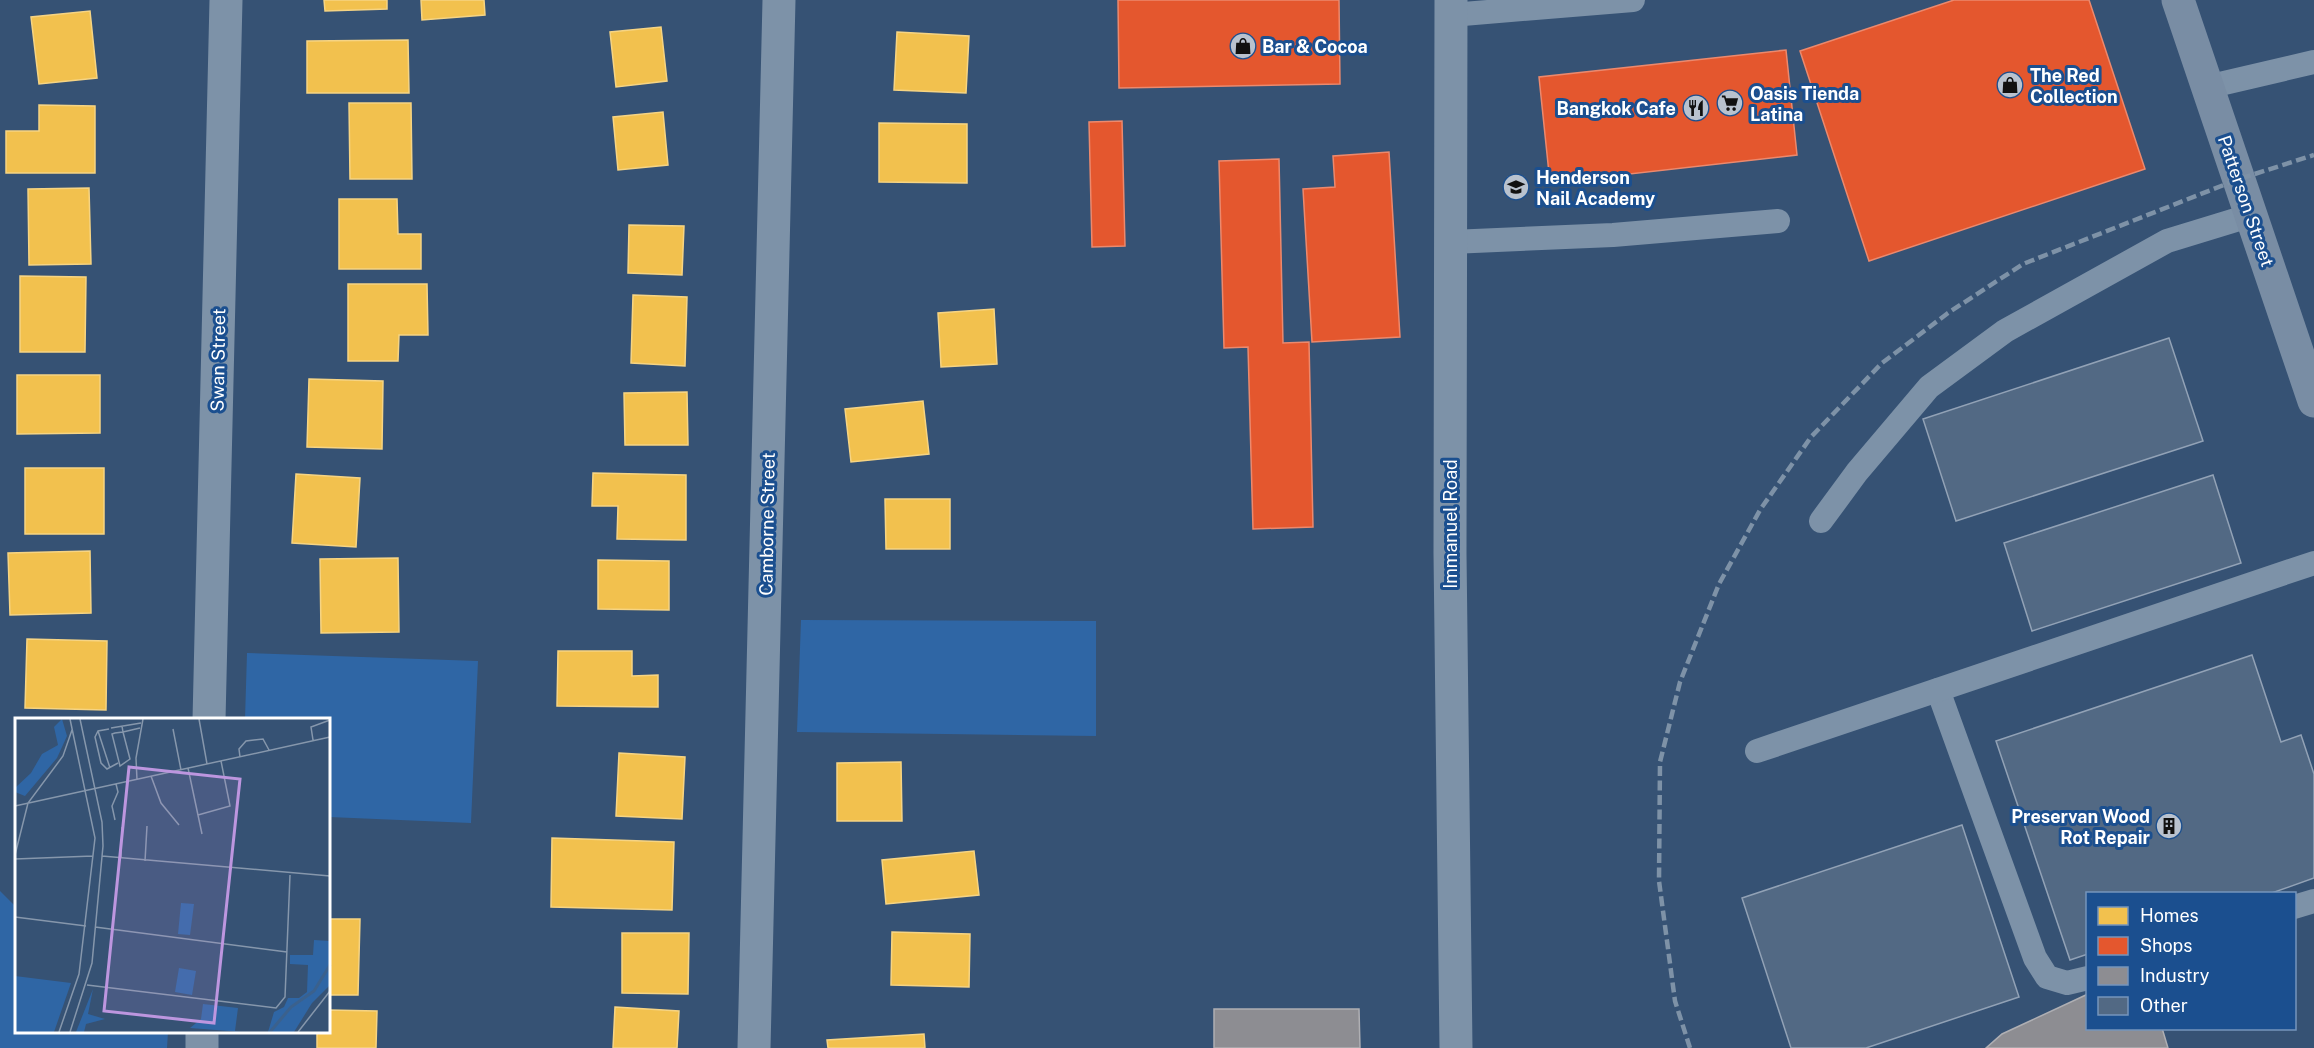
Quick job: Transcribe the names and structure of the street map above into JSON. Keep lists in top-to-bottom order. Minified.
{"streets":{"main road":["Patterson Street"],"street":["Swan Street","Camborne Street","Immanuel Road"]},"places":{"shop":["Bar & Cocoa","The Red Collection"],"supermarket":["Oasis Tienda Latina"],"restaurant":["Bangkok Cafe"],"school or university":["Henderson Nail Academy"],"building":["Preservan Wood Rot Repair"]},"legend":["Homes","Shops","Industry","Other"]}
